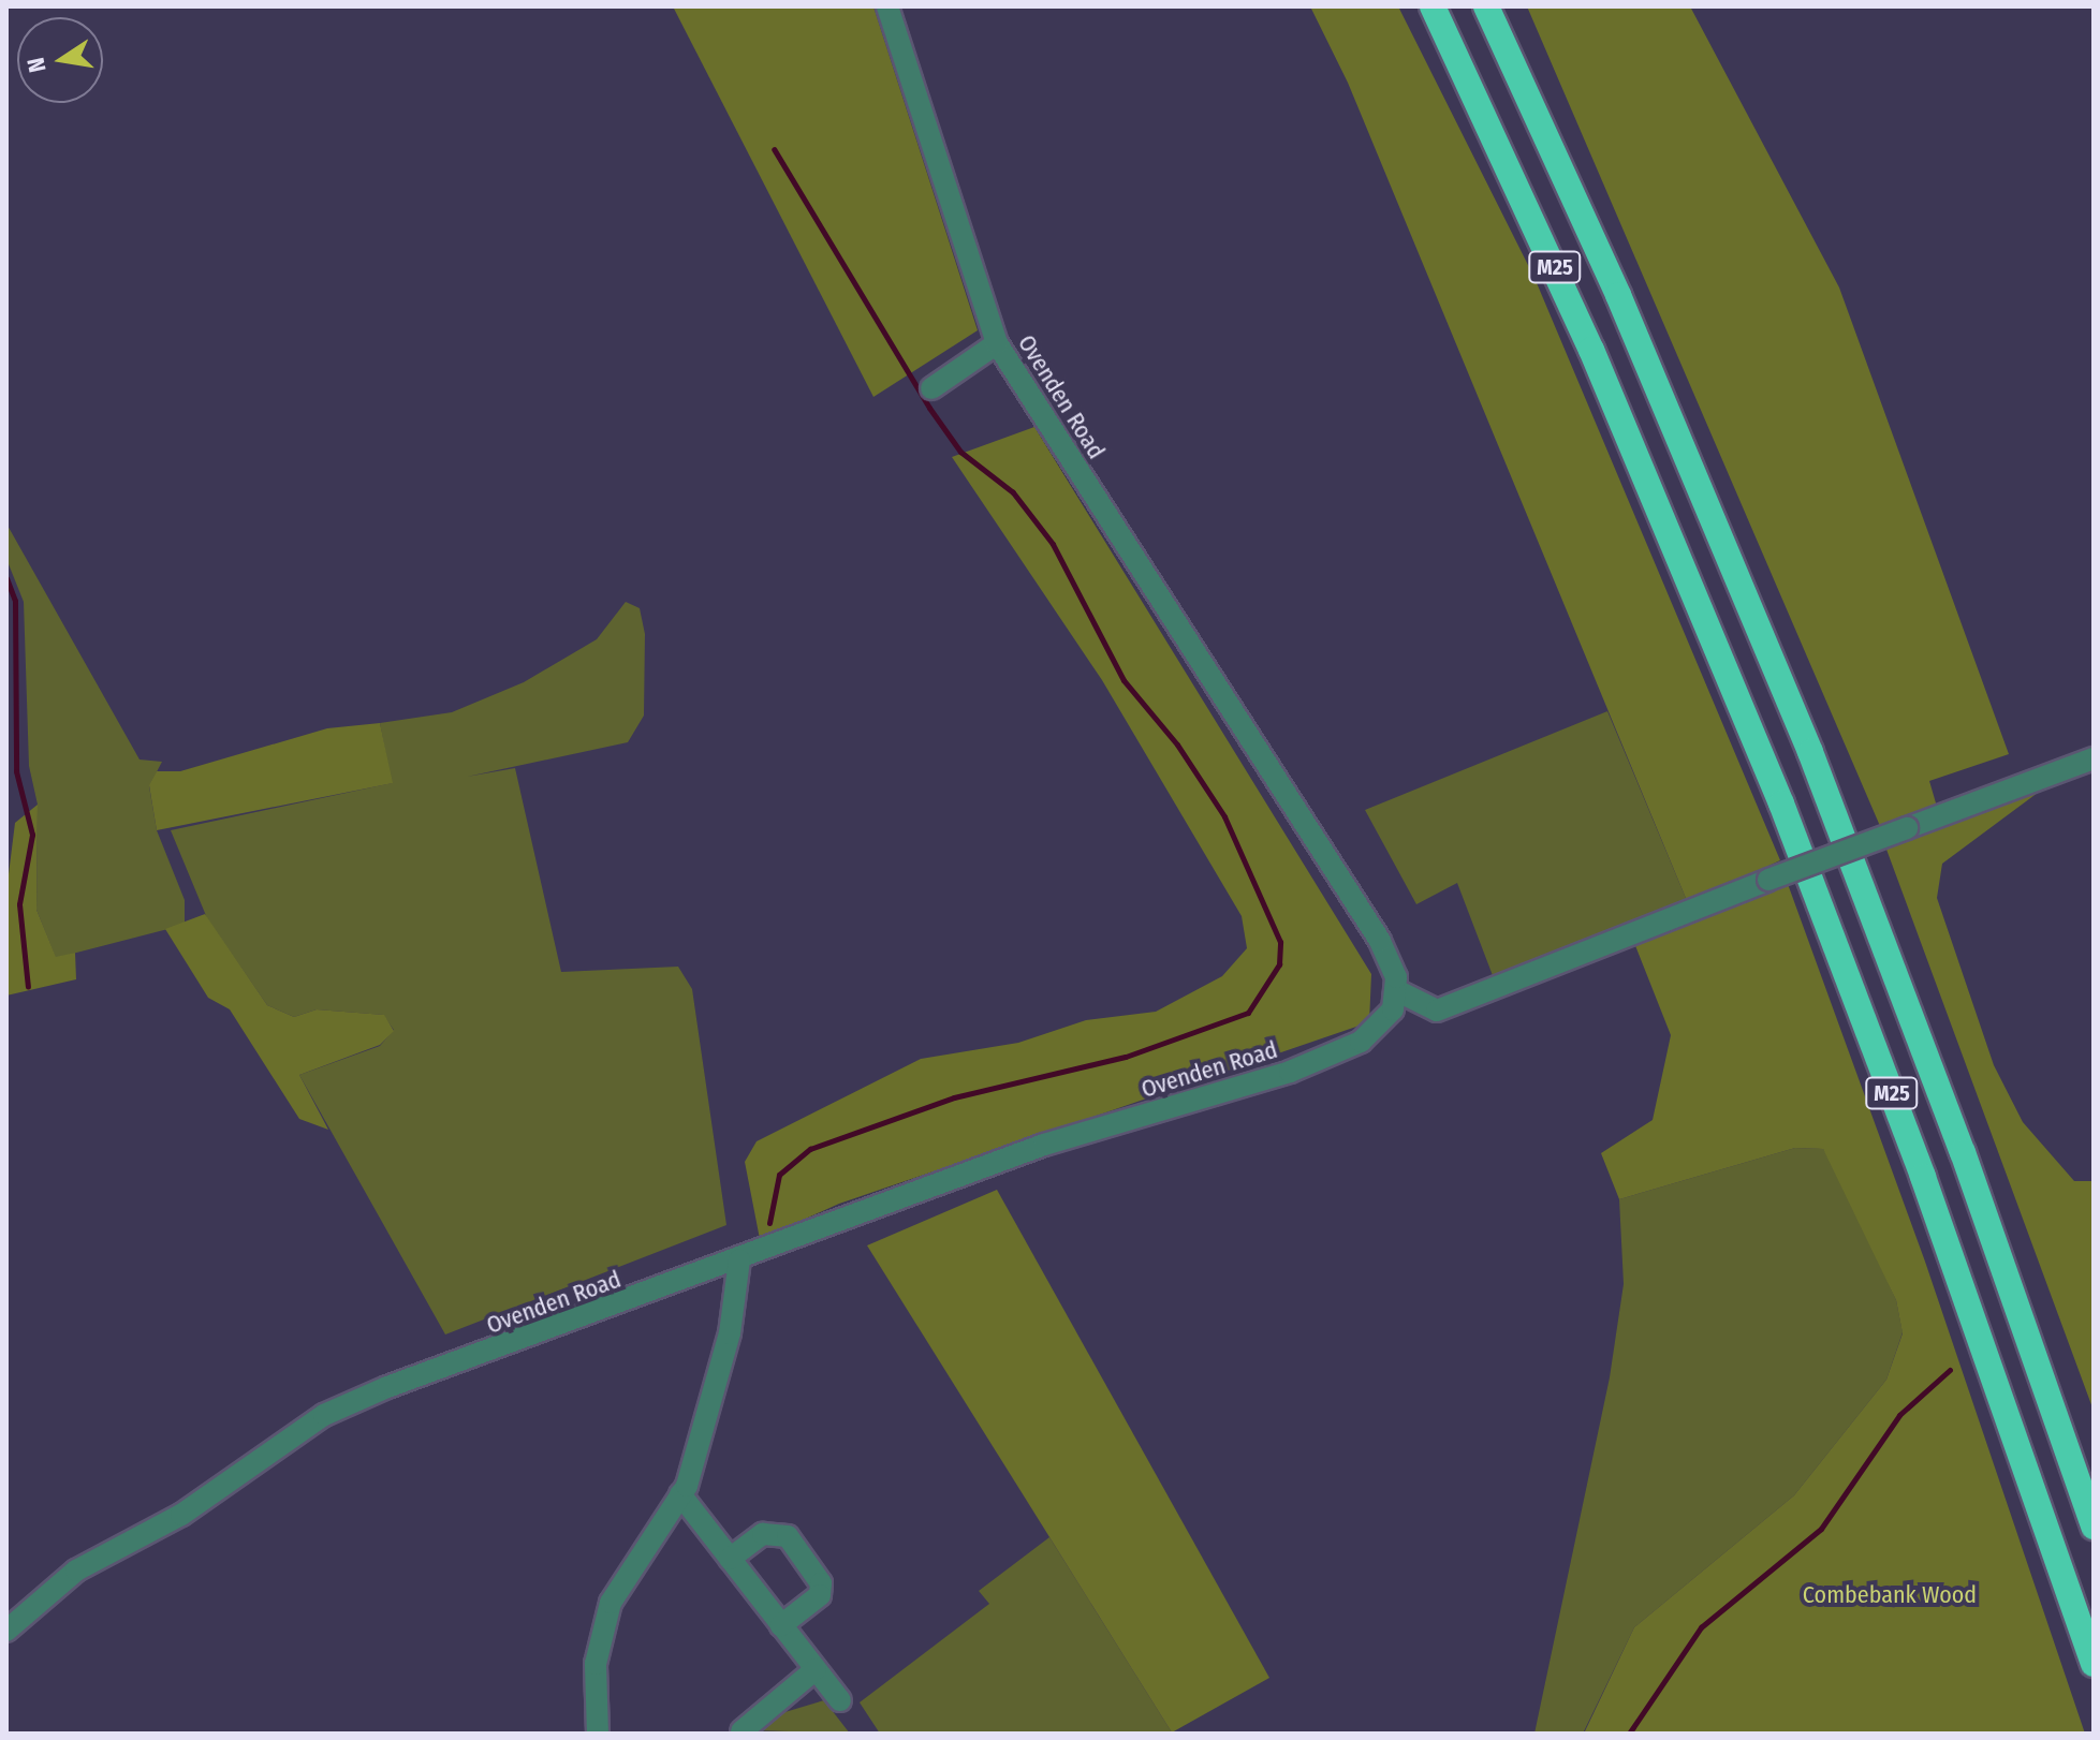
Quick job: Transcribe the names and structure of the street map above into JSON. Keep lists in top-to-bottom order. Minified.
{"streets":{"highway":["M25"],"street":["Ovenden Road"]},"parks":["Combebank Wood"],"north":"left"}
